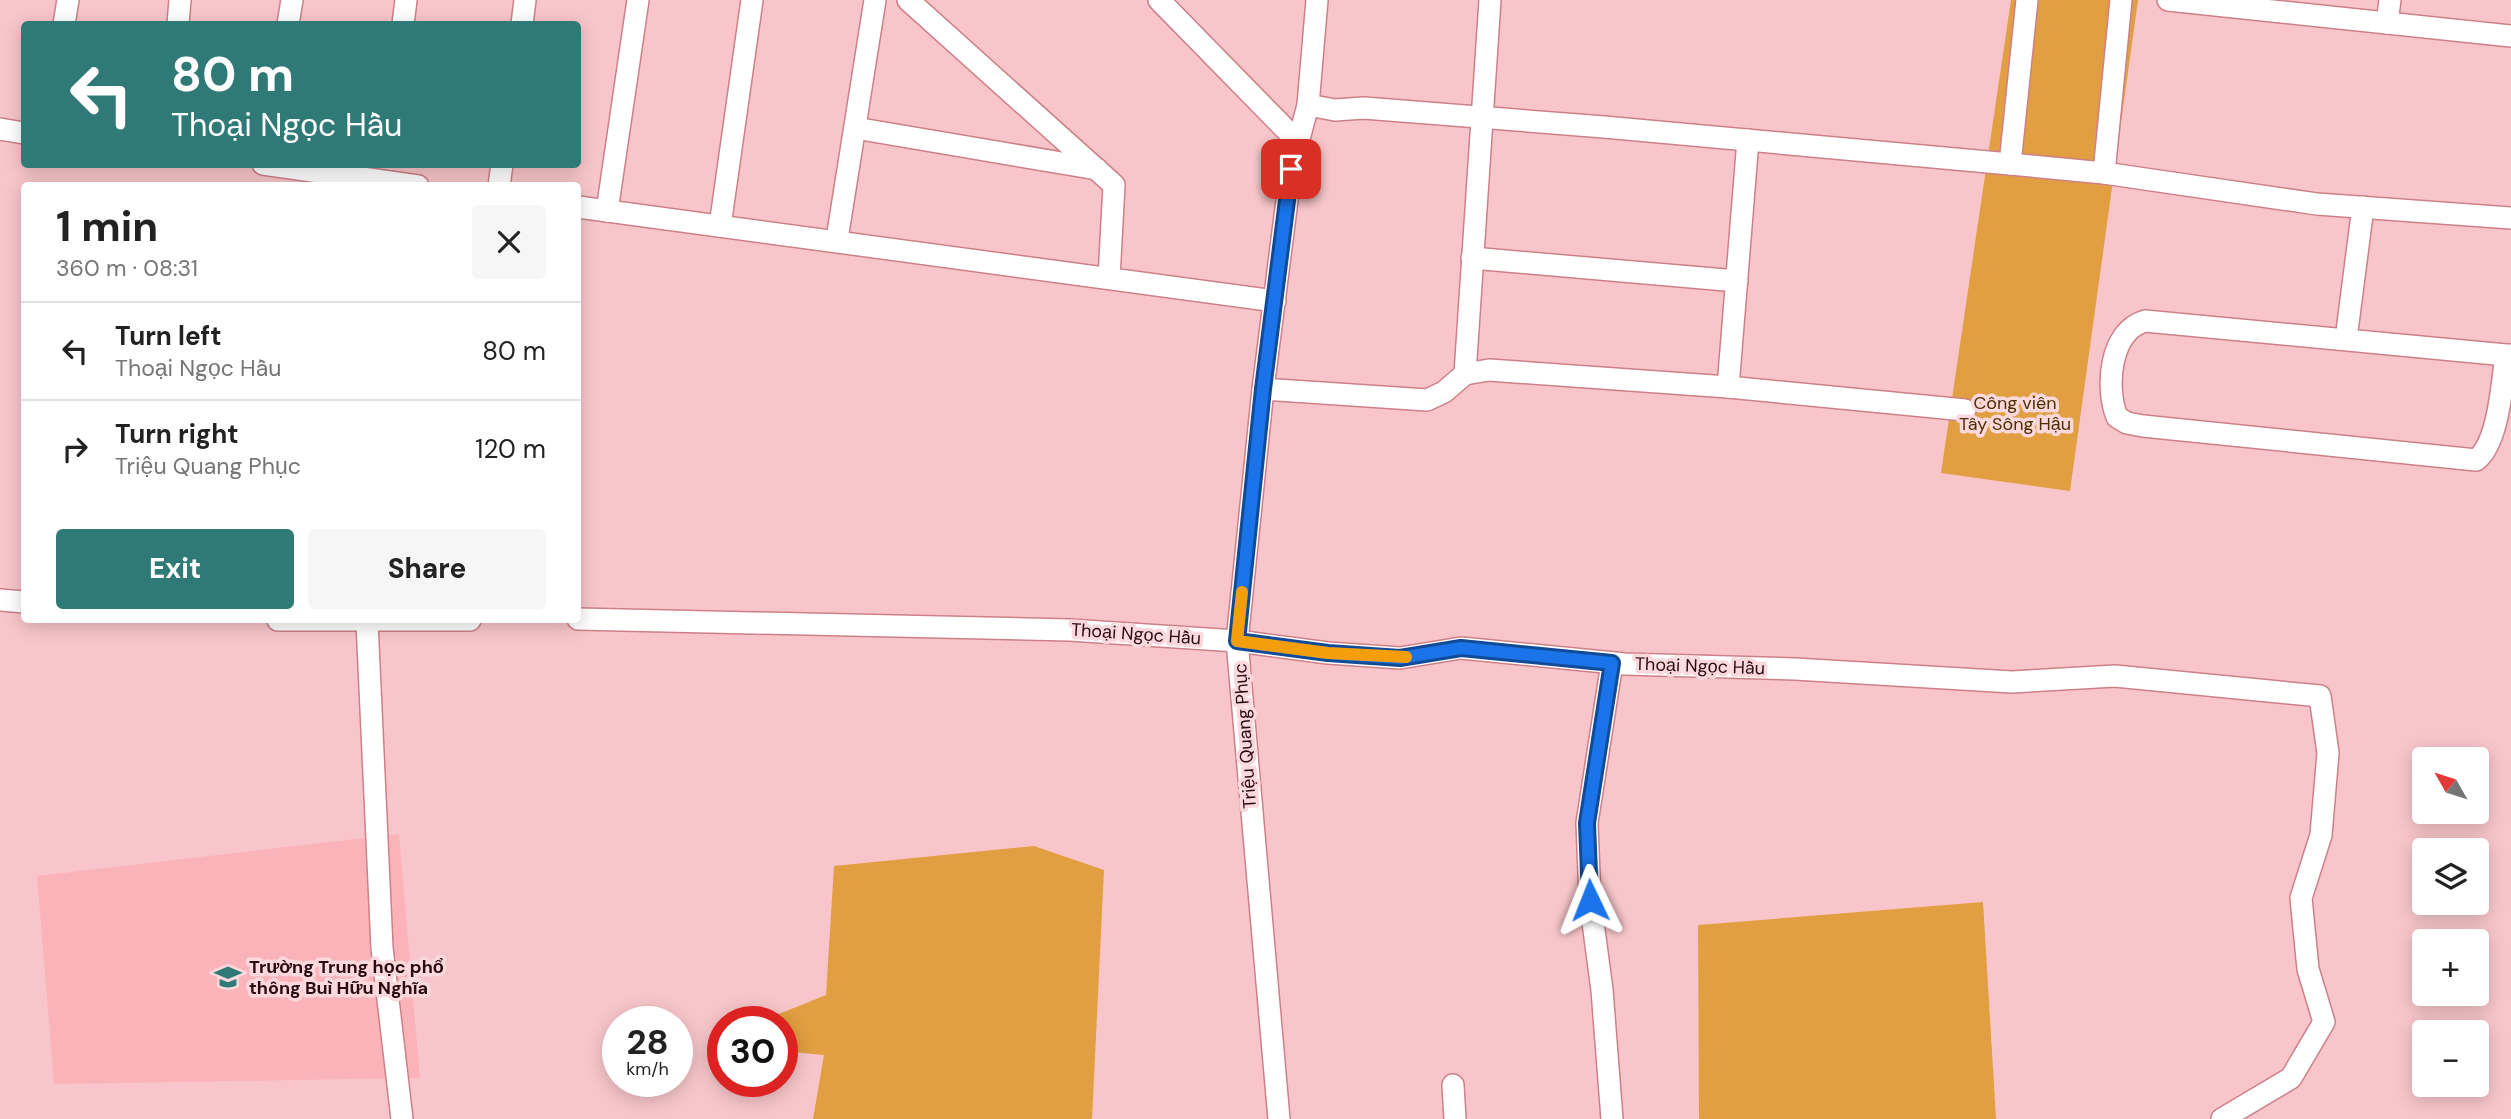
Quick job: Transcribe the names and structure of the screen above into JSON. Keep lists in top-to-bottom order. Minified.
{"streets":{"street":["Thoại Ngọc Hầu","Triệu Quang Phục"]},"crossings":[["Thoại Ngọc Hầu","Triệu Quang Phục"]],"parks":["Công viên Tây Sông Hậu"],"places":{"school or university":["Trường Trung học phổ thông Buì Hữu Nghĩa"]},"north":"top left","page":{"turn":["80 m","Thoại Ngọc Hầu"],"heading":["1 min","360 m · 08:31"],"list":[{"name":"Turn left","note":"Thoại Ngọc Hầu","value":"80 m"},{"name":"Turn right","note":"Triệu Quang Phục","value":"120 m"}],"buttons":["Exit","Share"],"map_buttons":["+","−"],"speed":"28 km/h","limit":"30"}}
